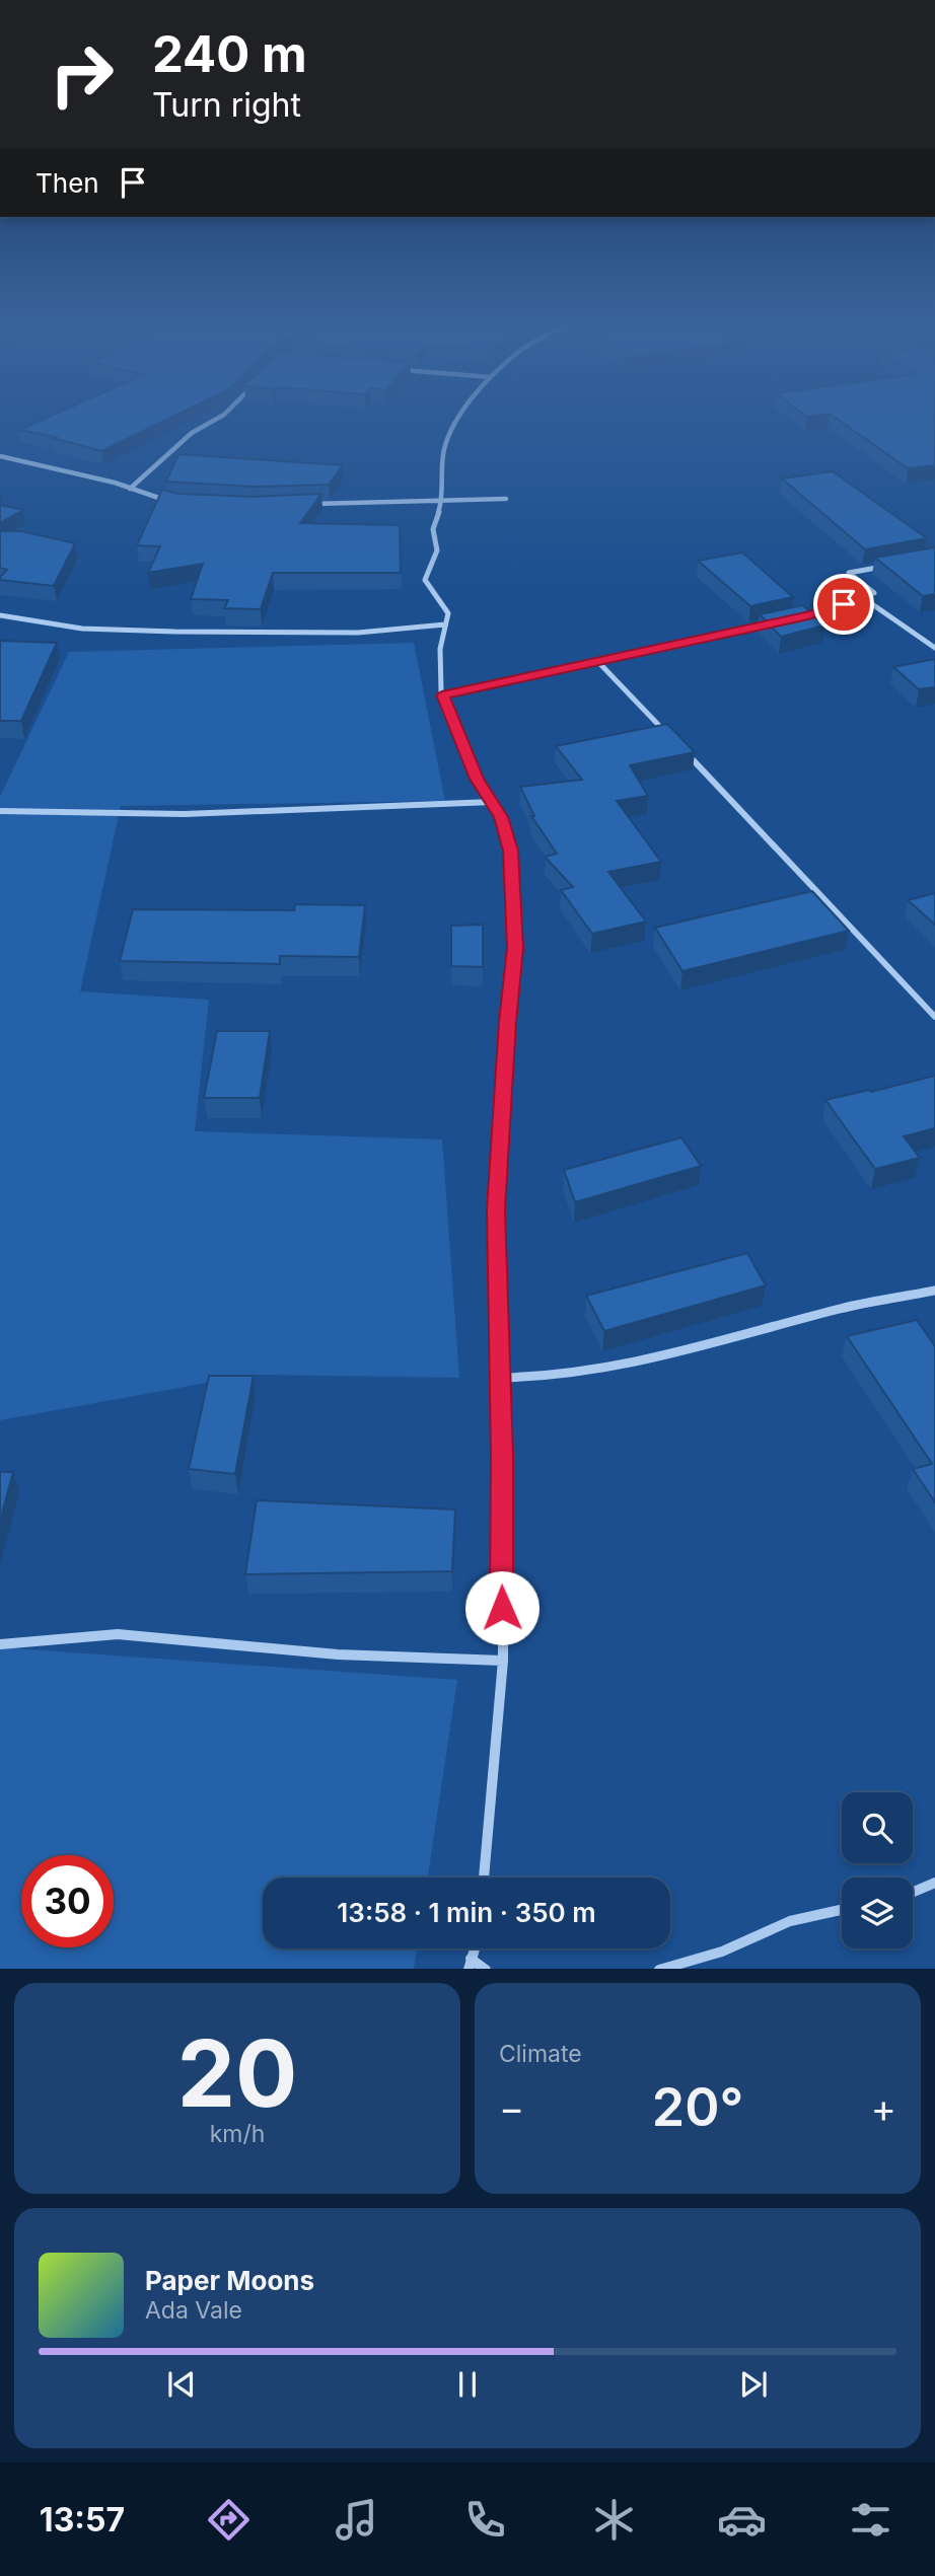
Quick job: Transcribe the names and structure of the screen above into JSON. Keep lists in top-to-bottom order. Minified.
{"page":{"turn":["240 m","Turn right"],"then":"Then","limit":"30","trip":"13:58 · 1 min · 350 m","tile":[["20","km/h"],"Climate"],"heat":["−","20°","+"],"song":["Paper Moons","Ada Vale"],"tabs":"13:57"}}
